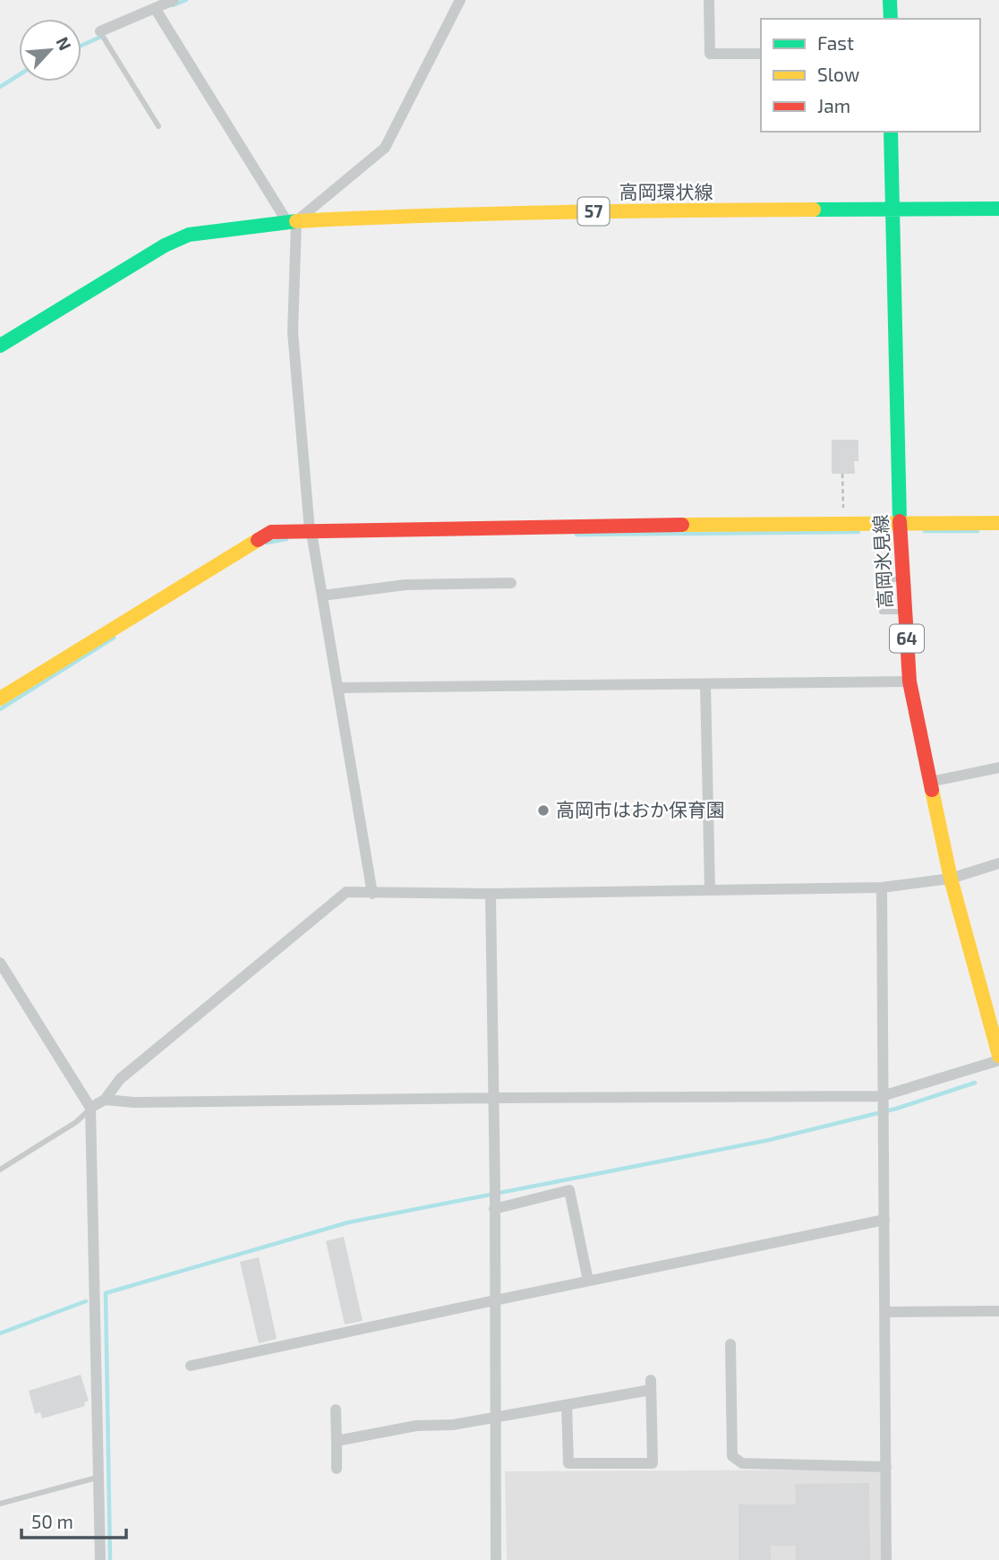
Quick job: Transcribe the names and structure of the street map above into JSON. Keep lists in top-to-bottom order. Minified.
{"streets":{"main road":["高岡環状線","57","高岡氷見線","64"]},"crossings":[["高岡環状線","高岡氷見線"]],"places":["高岡市はおか保育園"],"legend":["Fast","Slow","Jam"],"scale_bar":"50 m","north":"top right"}
